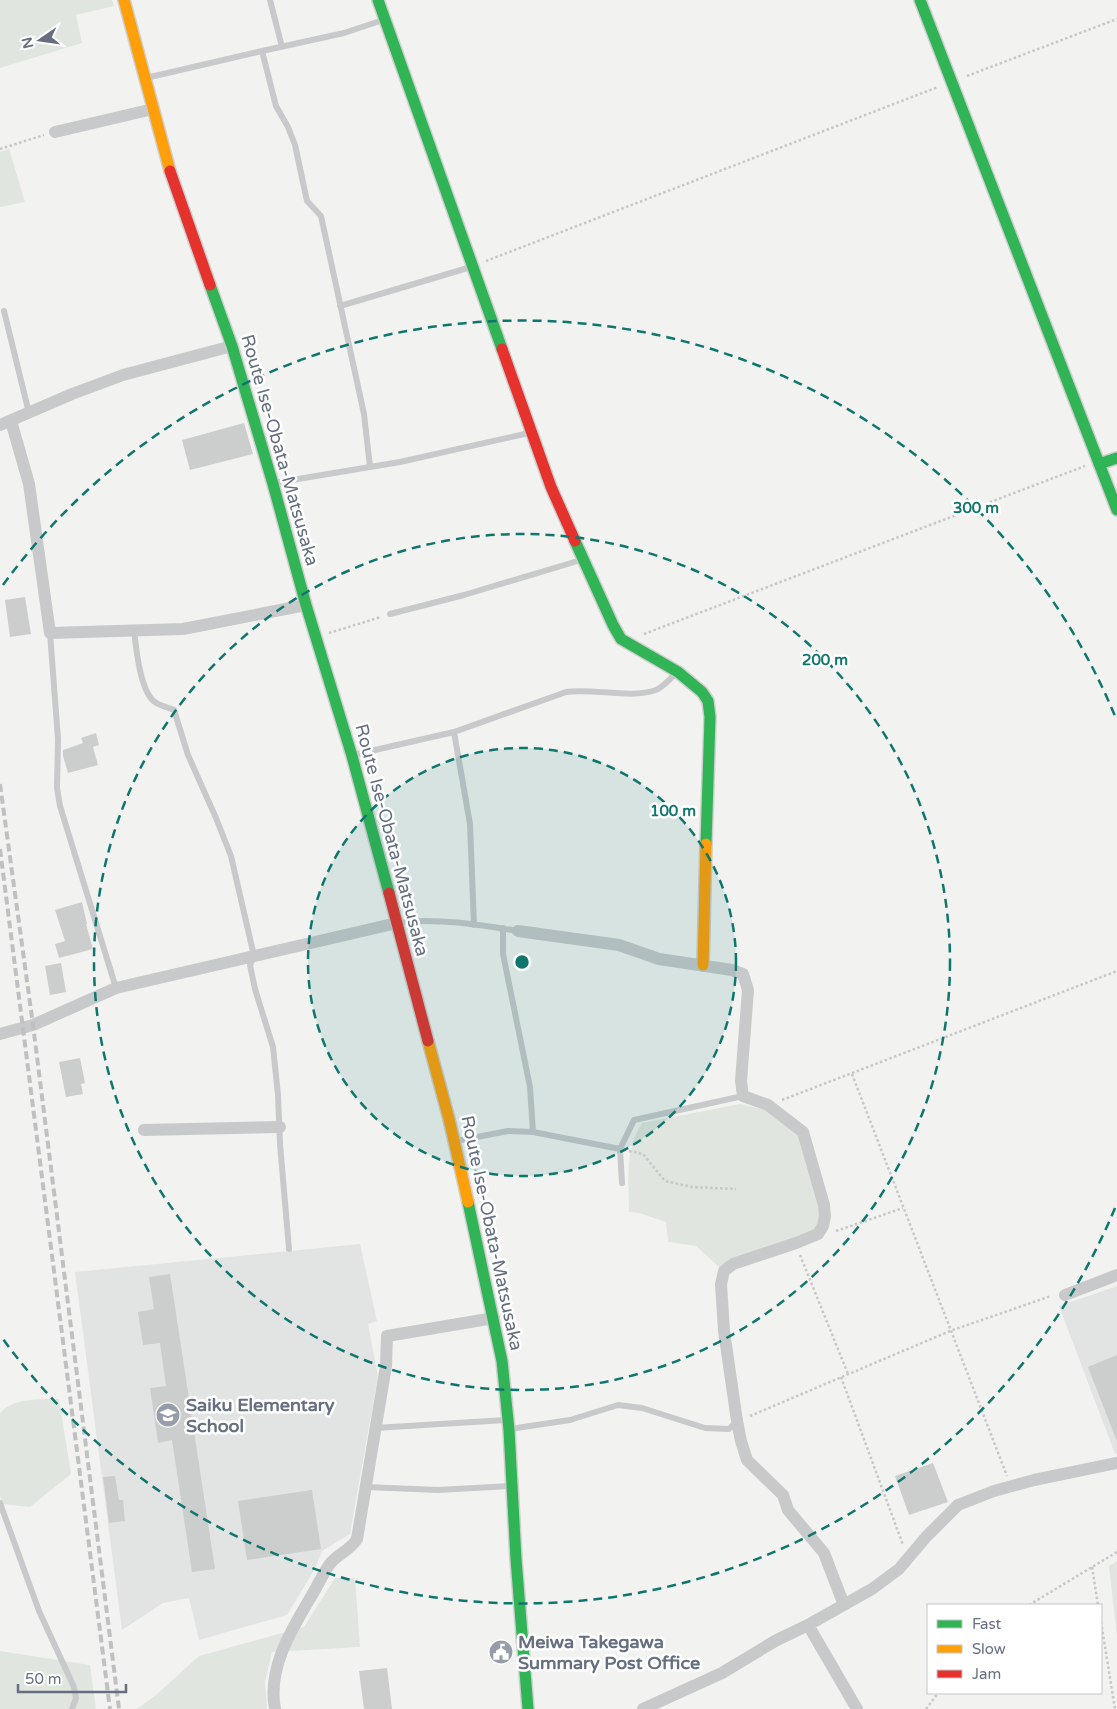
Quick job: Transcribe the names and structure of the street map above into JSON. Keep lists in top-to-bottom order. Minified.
{"streets":{"main road":["Route Ise-Obata-Matsusaka"]},"places":{"school or university":["Saiku Elementary School"],"public building":["Meiwa Takegawa Summary Post Office"]},"legend":["Fast","Slow","Jam"],"scale_bar":"50 m","north":"left","rings":["300 m","200 m","100 m"]}
